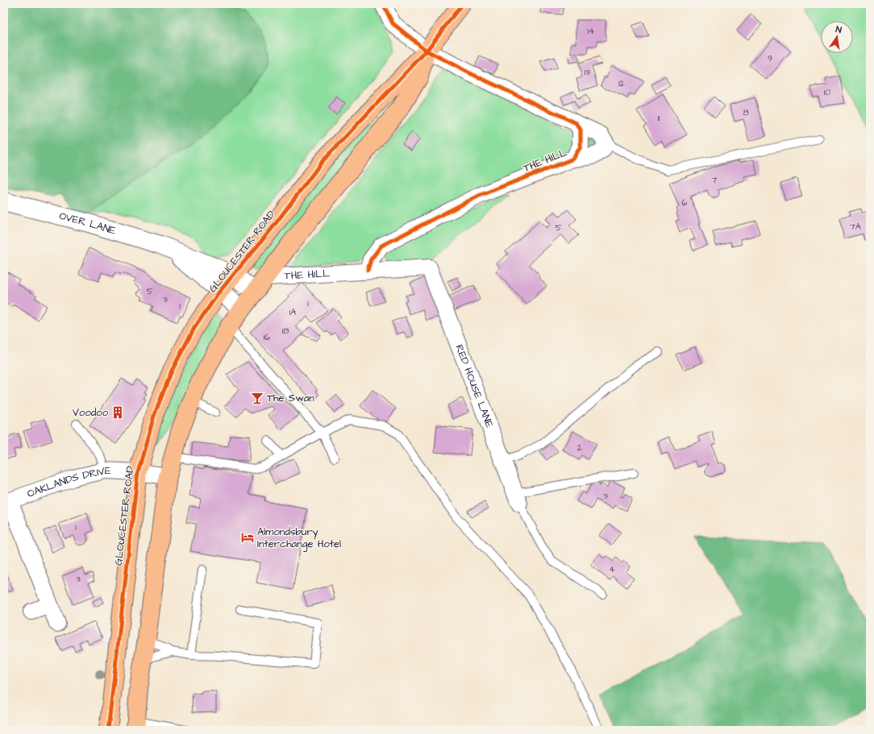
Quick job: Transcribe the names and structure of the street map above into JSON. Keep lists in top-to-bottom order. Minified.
{"streets":{"main road":["GLOUCESTER ROAD"],"street":["THE HILL","OVER LANE","RED HOUSE LANE","OAKLANDS DRIVE"]},"crossings":[["THE HILL","GLOUCESTER ROAD"],["THE HILL","RED HOUSE LANE"],["OVER LANE","GLOUCESTER ROAD"],["GLOUCESTER ROAD","OAKLANDS DRIVE"]],"places":{"bar":["The Swan"],"building":["Voodoo"],"hotel":["Almondsbury Interchange Hotel"]},"house_numbers":["14","9","13","12","10","8","11","7","6","7A","5","5","3","1","1","1A","18","16","2","3","1","4","3"],"north":"top"}
